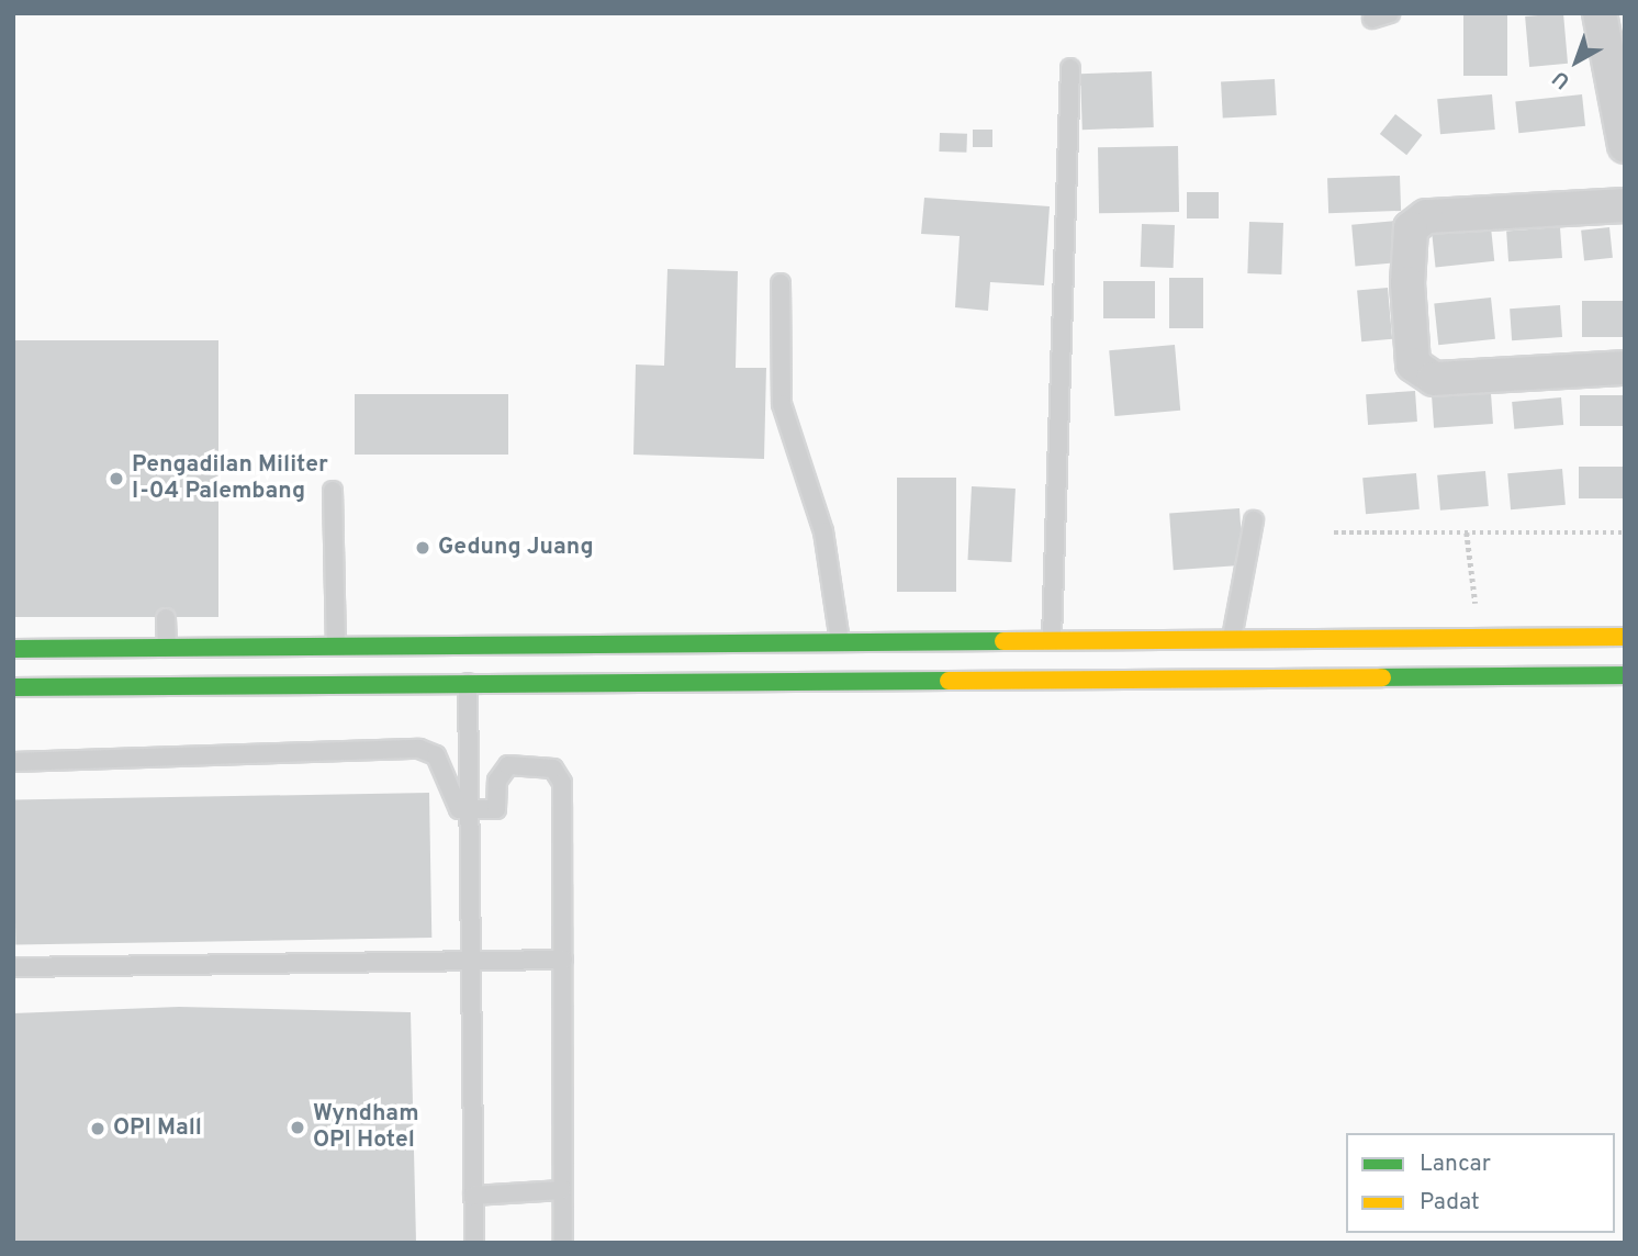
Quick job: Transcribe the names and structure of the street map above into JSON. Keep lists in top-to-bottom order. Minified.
{"places":["Pengadilan Militer I-04 Palembang","Gedung Juang","Wyndham OPI Hotel","OPI Mall"],"legend":["Lancar","Padat"],"north":"bottom left"}
